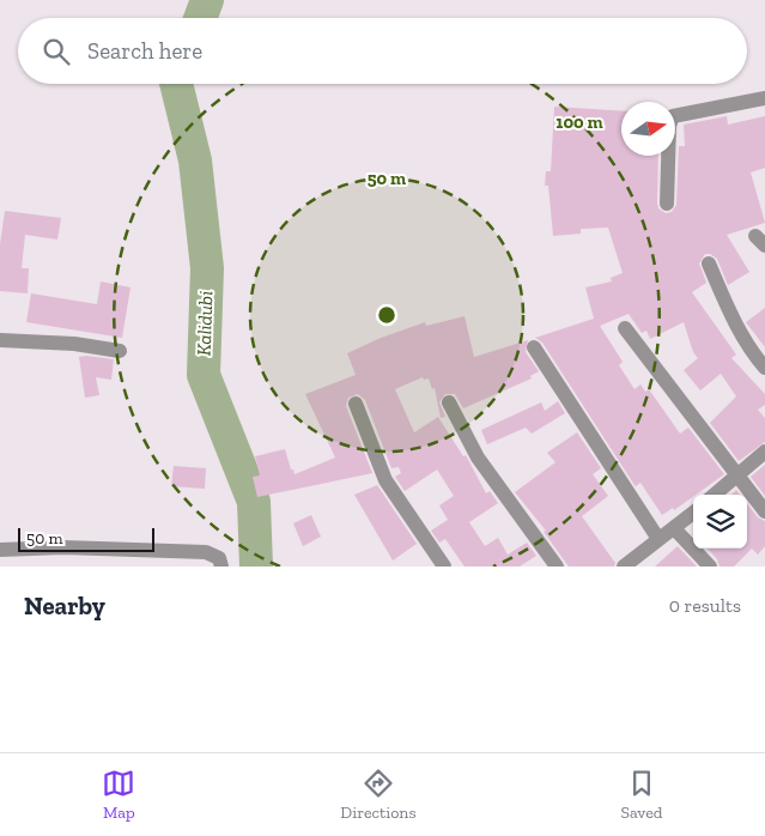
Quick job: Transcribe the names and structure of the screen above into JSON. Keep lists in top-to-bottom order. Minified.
{"water":["Kalidubi"],"scale_bar":"50 m","north":"right","page":{"search":"Search here","scale":"50 m","heading":["Nearby","0 results"],"nav":["Map","Directions","Saved"]},"rings":["100 m","50 m"]}
